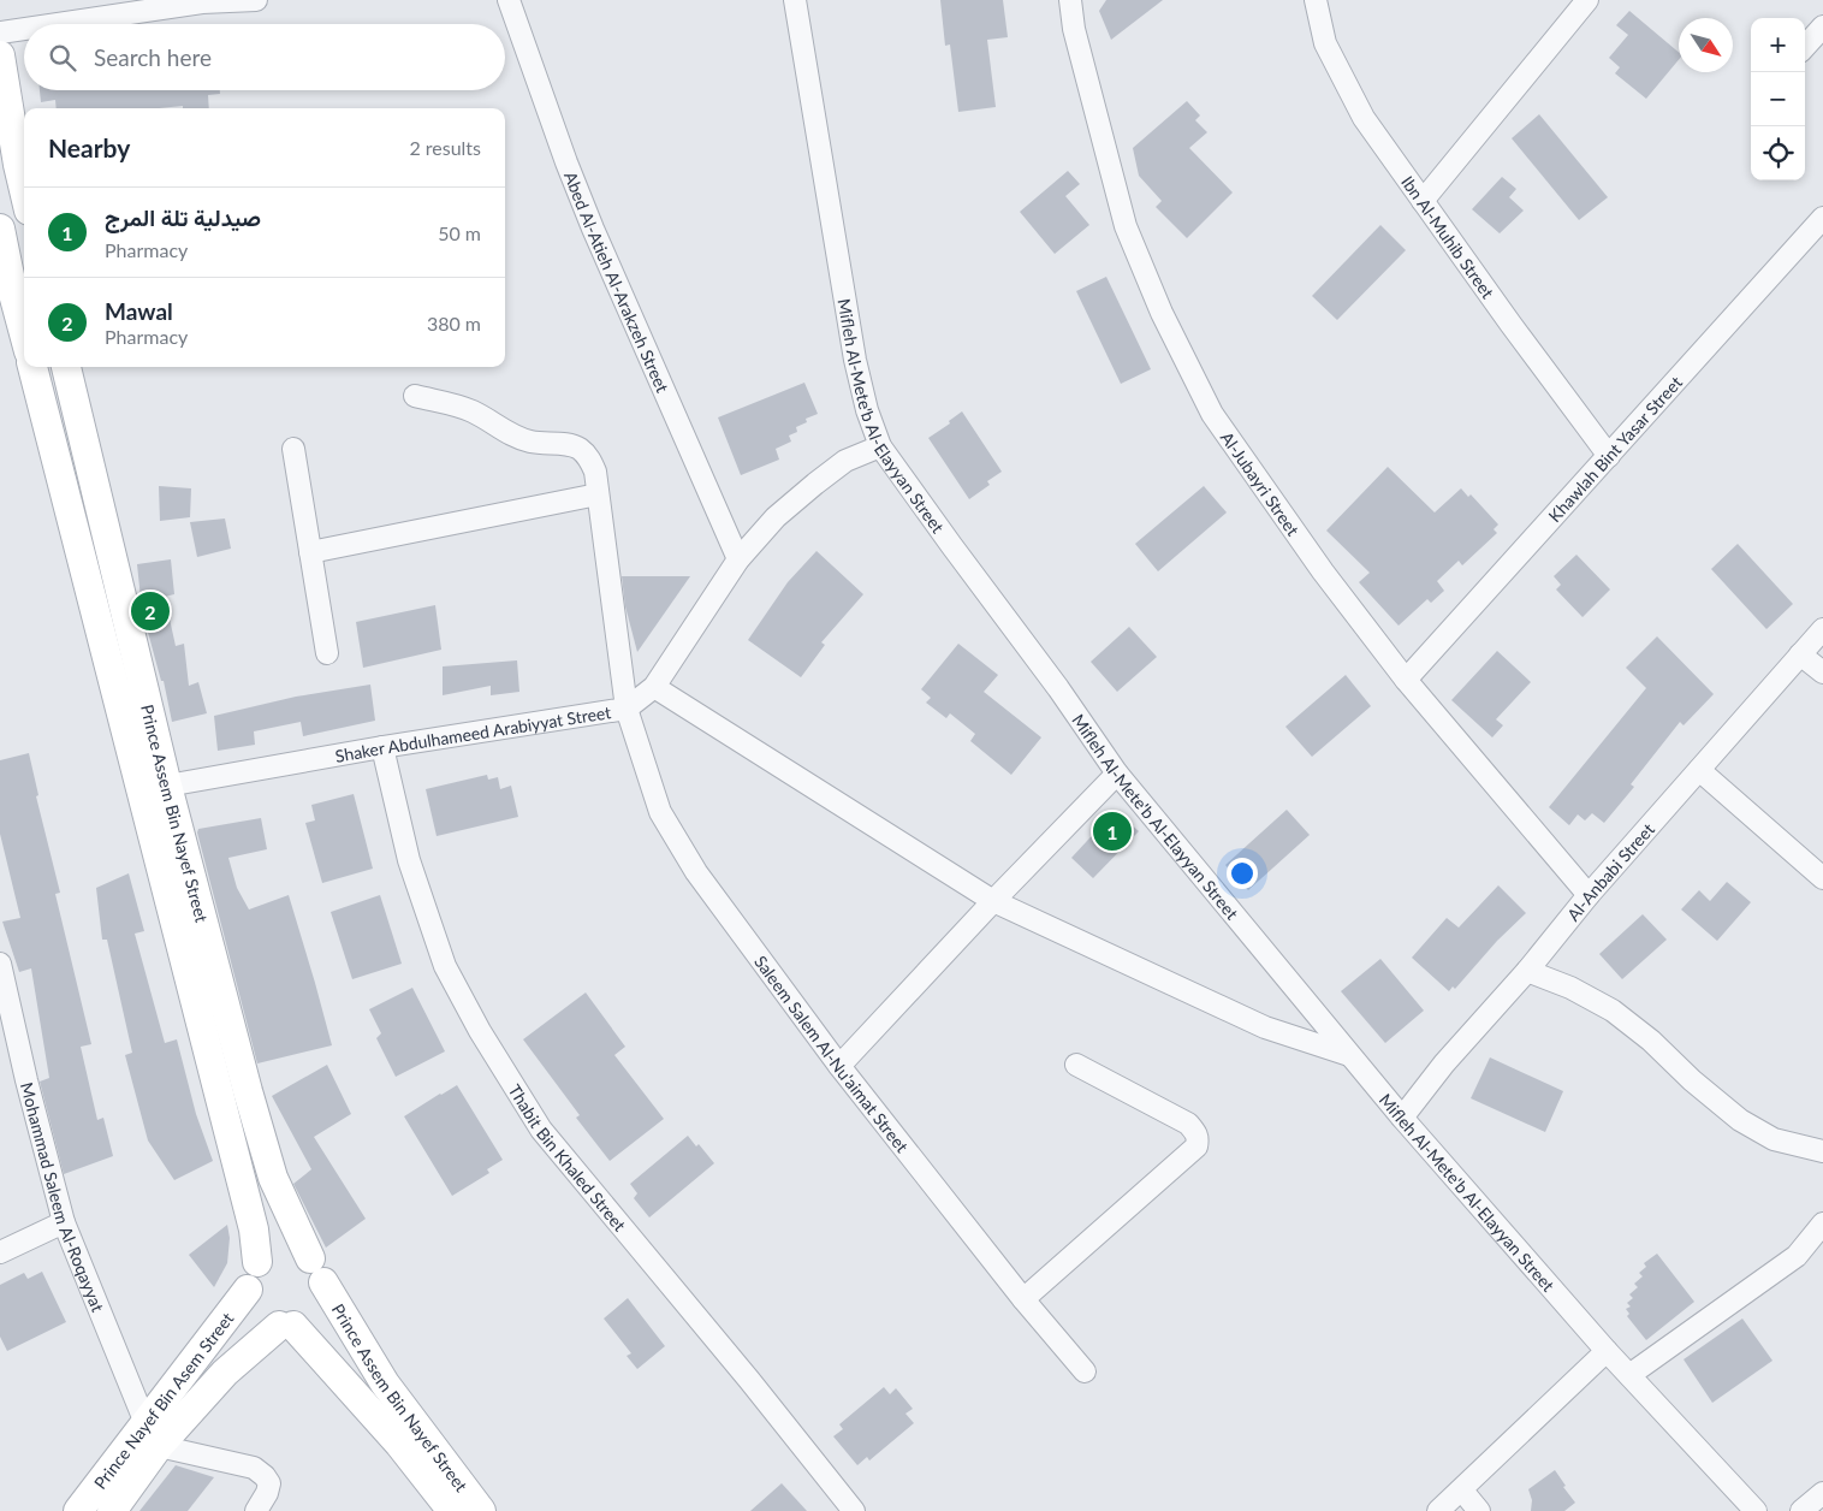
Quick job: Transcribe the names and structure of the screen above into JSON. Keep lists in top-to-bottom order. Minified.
{"streets":{"main road":["Prince Assem Bin Nayef Street","Prince Nayef Bin Asem Street"],"street":["Ibn Al-Muhib Street","Abed Al-Atieh Al-Arakzeh Street","Mifleh Al-Mete'b Al-Elayyan Street","Khawlah Bint Yasar Street","Al-Jubayri Street","Shaker Abdulhameed Arabiyyat Street","Al-Anbabi Street","Saleem Salem Al-Nu'aimat Street","Thabit Bin Khaled Street","Mohammad Saleem Al-Roqayyat"]},"crossings":[["Ibn Al-Muhib Street","Khawlah Bint Yasar Street"],["Abed Al-Atieh Al-Arakzeh Street","Shaker Abdulhameed Arabiyyat Street"],["Mifleh Al-Mete'b Al-Elayyan Street","Shaker Abdulhameed Arabiyyat Street"],["Mifleh Al-Mete'b Al-Elayyan Street","Al-Anbabi Street"],["Khawlah Bint Yasar Street","Al-Jubayri Street"],["Al-Jubayri Street","Al-Anbabi Street"],["Shaker Abdulhameed Arabiyyat Street","Prince Assem Bin Nayef Street"],["Shaker Abdulhameed Arabiyyat Street","Saleem Salem Al-Nu'aimat Street"],["Shaker Abdulhameed Arabiyyat Street","Thabit Bin Khaled Street"],["Prince Assem Bin Nayef Street","Prince Nayef Bin Asem Street"],["Mohammad Saleem Al-Roqayyat","Prince Nayef Bin Asem Street"]],"north":"bottom right","page":{"map_buttons":["+","−"],"search":"Search here","heading":["Nearby","2 results"],"list":[{"mark":"1","name":"صيدلية تلة المرج","note":"Pharmacy","value":"50 m"},{"mark":"2","name":"Mawal","note":"Pharmacy","value":"380 m"}],"pins":["2","1"]}}
